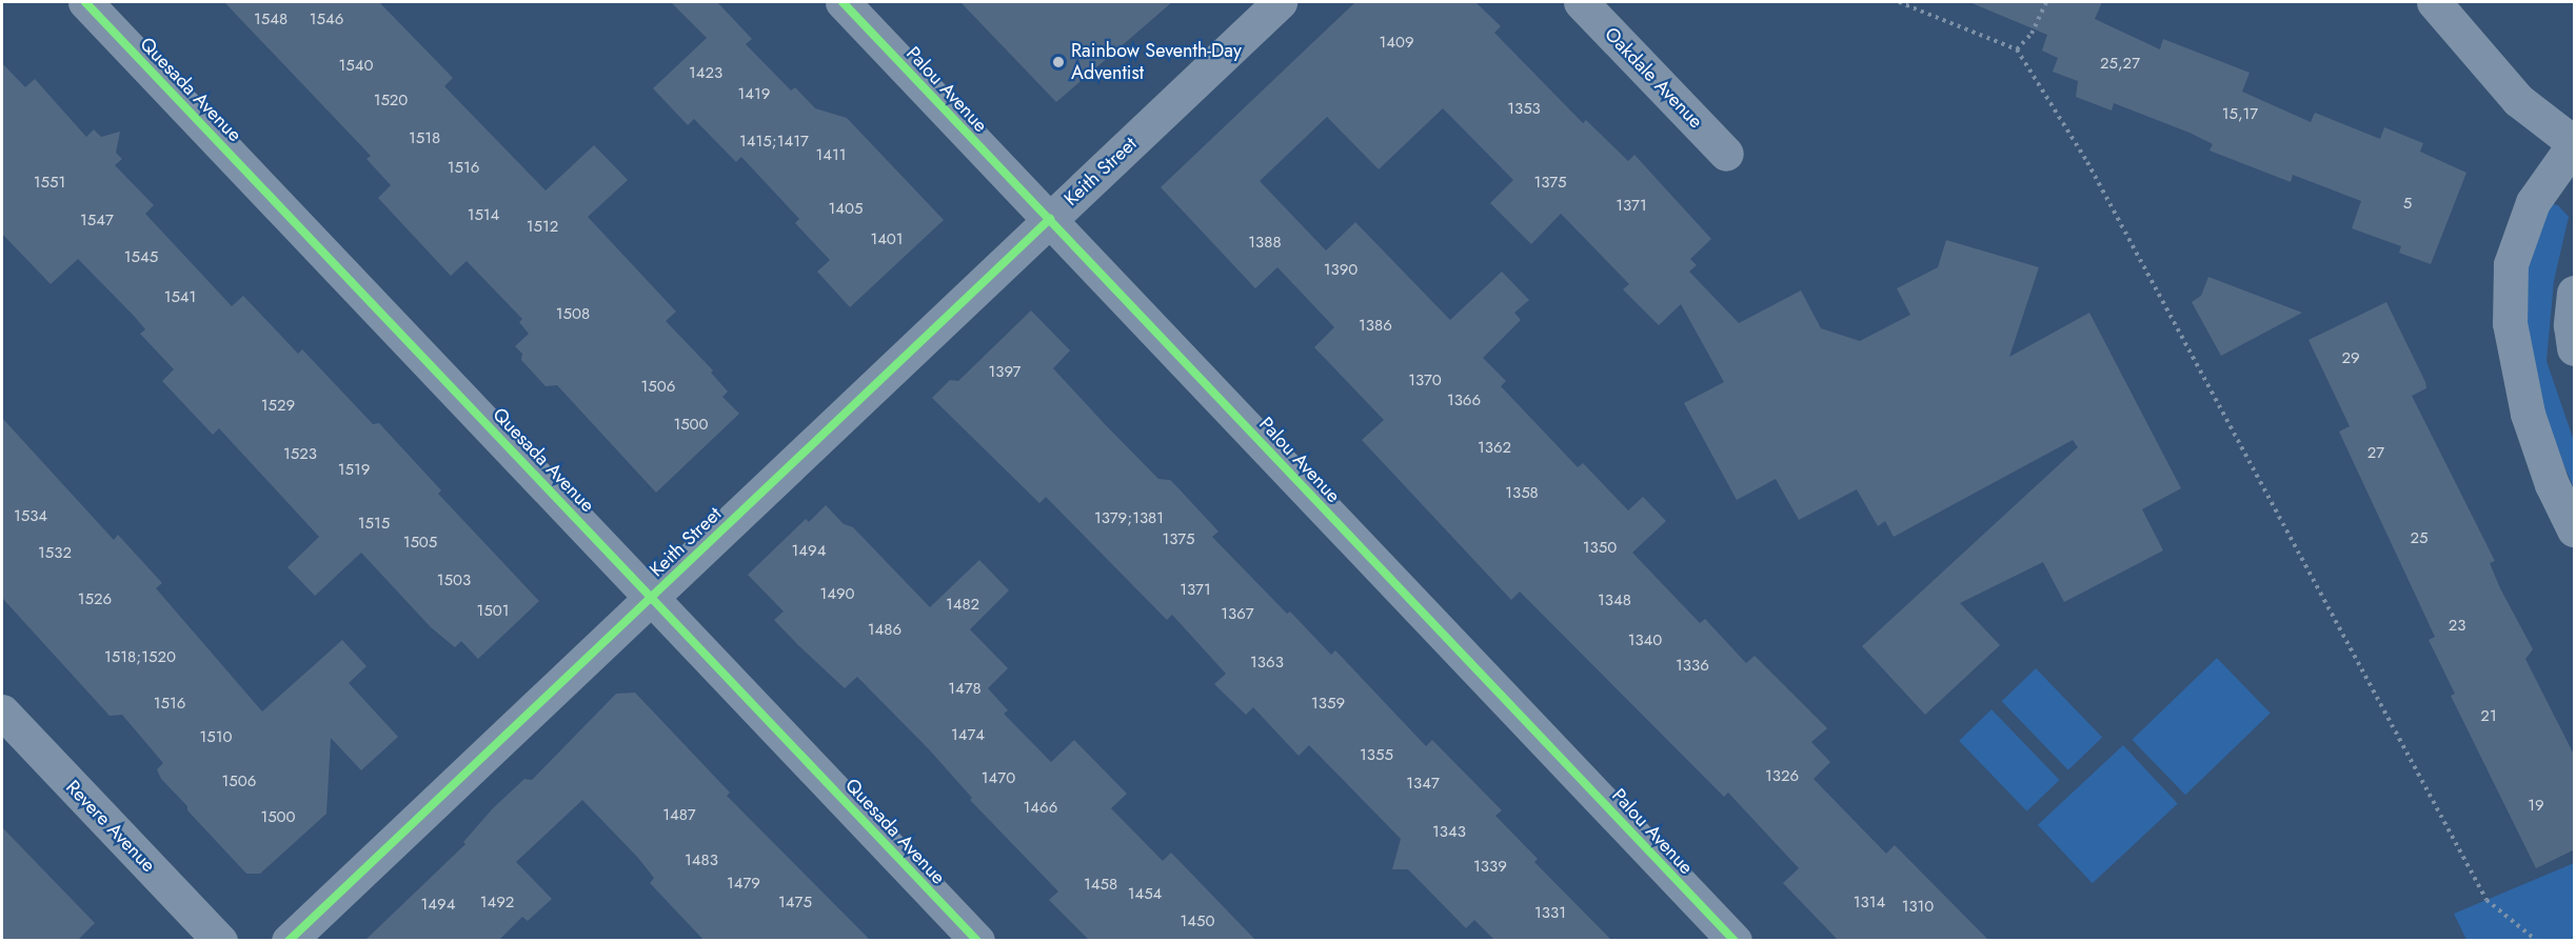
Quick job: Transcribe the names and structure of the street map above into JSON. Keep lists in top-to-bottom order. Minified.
{"streets":{"street":["Oakdale Avenue","Quesada Avenue","Palou Avenue","Keith Street","Revere Avenue"]},"crossings":[["Quesada Avenue","Keith Street"],["Palou Avenue","Keith Street"]],"places":["Rainbow Seventh-Day Adventist"],"house_numbers":["1548","1546","1409","25,27","1540","1423","1419","1520","1353","15,17","1518","1415;1417","1411","1516","1551","1375","5","1371","1405","1514","1547","1512","1401","1388","1545","1390","1541","1508","1386","29","1397","1370","1506","1366","1529","1500","1362","27","1523","1519","1358","1534","1379;1381","1515","25","1375","1505","1350","1494","1532","1503","1371","1490","1526","1348","1482","1501","1367","23","1486","1340","1518;1520","1363","1336","1478","1516","1359","21","1474","1510","1355","1326","1470","1506","1347","19","1466","1487","1500","1343","1483","1339","1479","1458","1454","1492","1475","1314","1494","1310","1331","1450"]}
